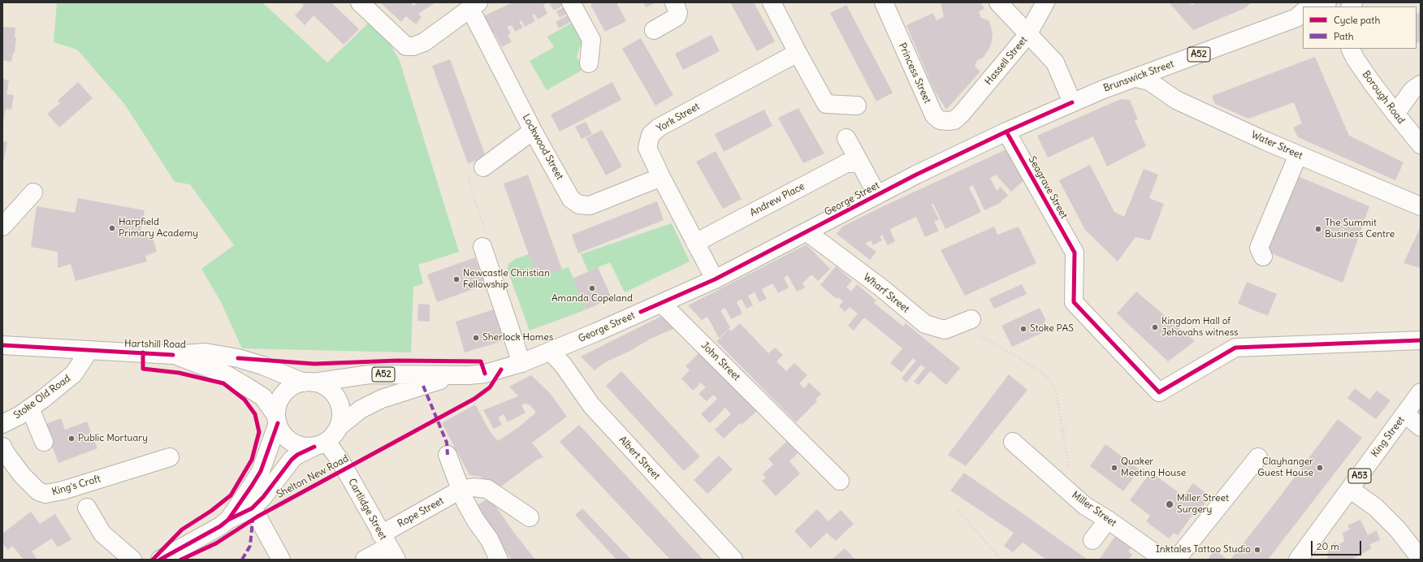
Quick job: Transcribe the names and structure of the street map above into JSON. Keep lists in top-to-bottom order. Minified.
{"streets":{"main road":["A52","Hassell Street","Princess Street","Brunswick Street","Borough Road","York Street","Water Street","Lockwood Street","Seagrave Street","George Street","Andrew Place","Wharf Street","Hartshill Road","John Street","Stoke Old Road","King Street","Albert Street","A53","Shelton New Road","King's Croft","Cartlidge Street","Miller Street","Rope Street"]},"crossings":[["A52","George Street"],["A52","Hartshill Road"],["A52","Shelton New Road"],["A52","Cartlidge Street"],["Hassell Street","Princess Street"],["Brunswick Street","Water Street"],["Brunswick Street","George Street"],["York Street","Lockwood Street"],["York Street","George Street"],["York Street","Andrew Place"],["Seagrave Street","George Street"],["George Street","Wharf Street"],["George Street","John Street"],["George Street","Albert Street"],["Hartshill Road","Stoke Old Road"],["Hartshill Road","Shelton New Road"],["Hartshill Road","Cartlidge Street"],["Shelton New Road","Cartlidge Street"],["Cartlidge Street","Rope Street"]],"places":["Harpfield Primary Academy","The Summit Business Centre","Newcastle Christian Fellowship","Amanda Copeland","Kingdom Hall of Jehovahs witness","Stoke PAS","Sherlock Homes","Public Mortuary","Quaker Meeting House","Clayhanger Guest House","Miller Street Surgery","Inktales Tattoo Studio"],"legend":["Cycle path","Path"],"scale_bar":"20 m"}
